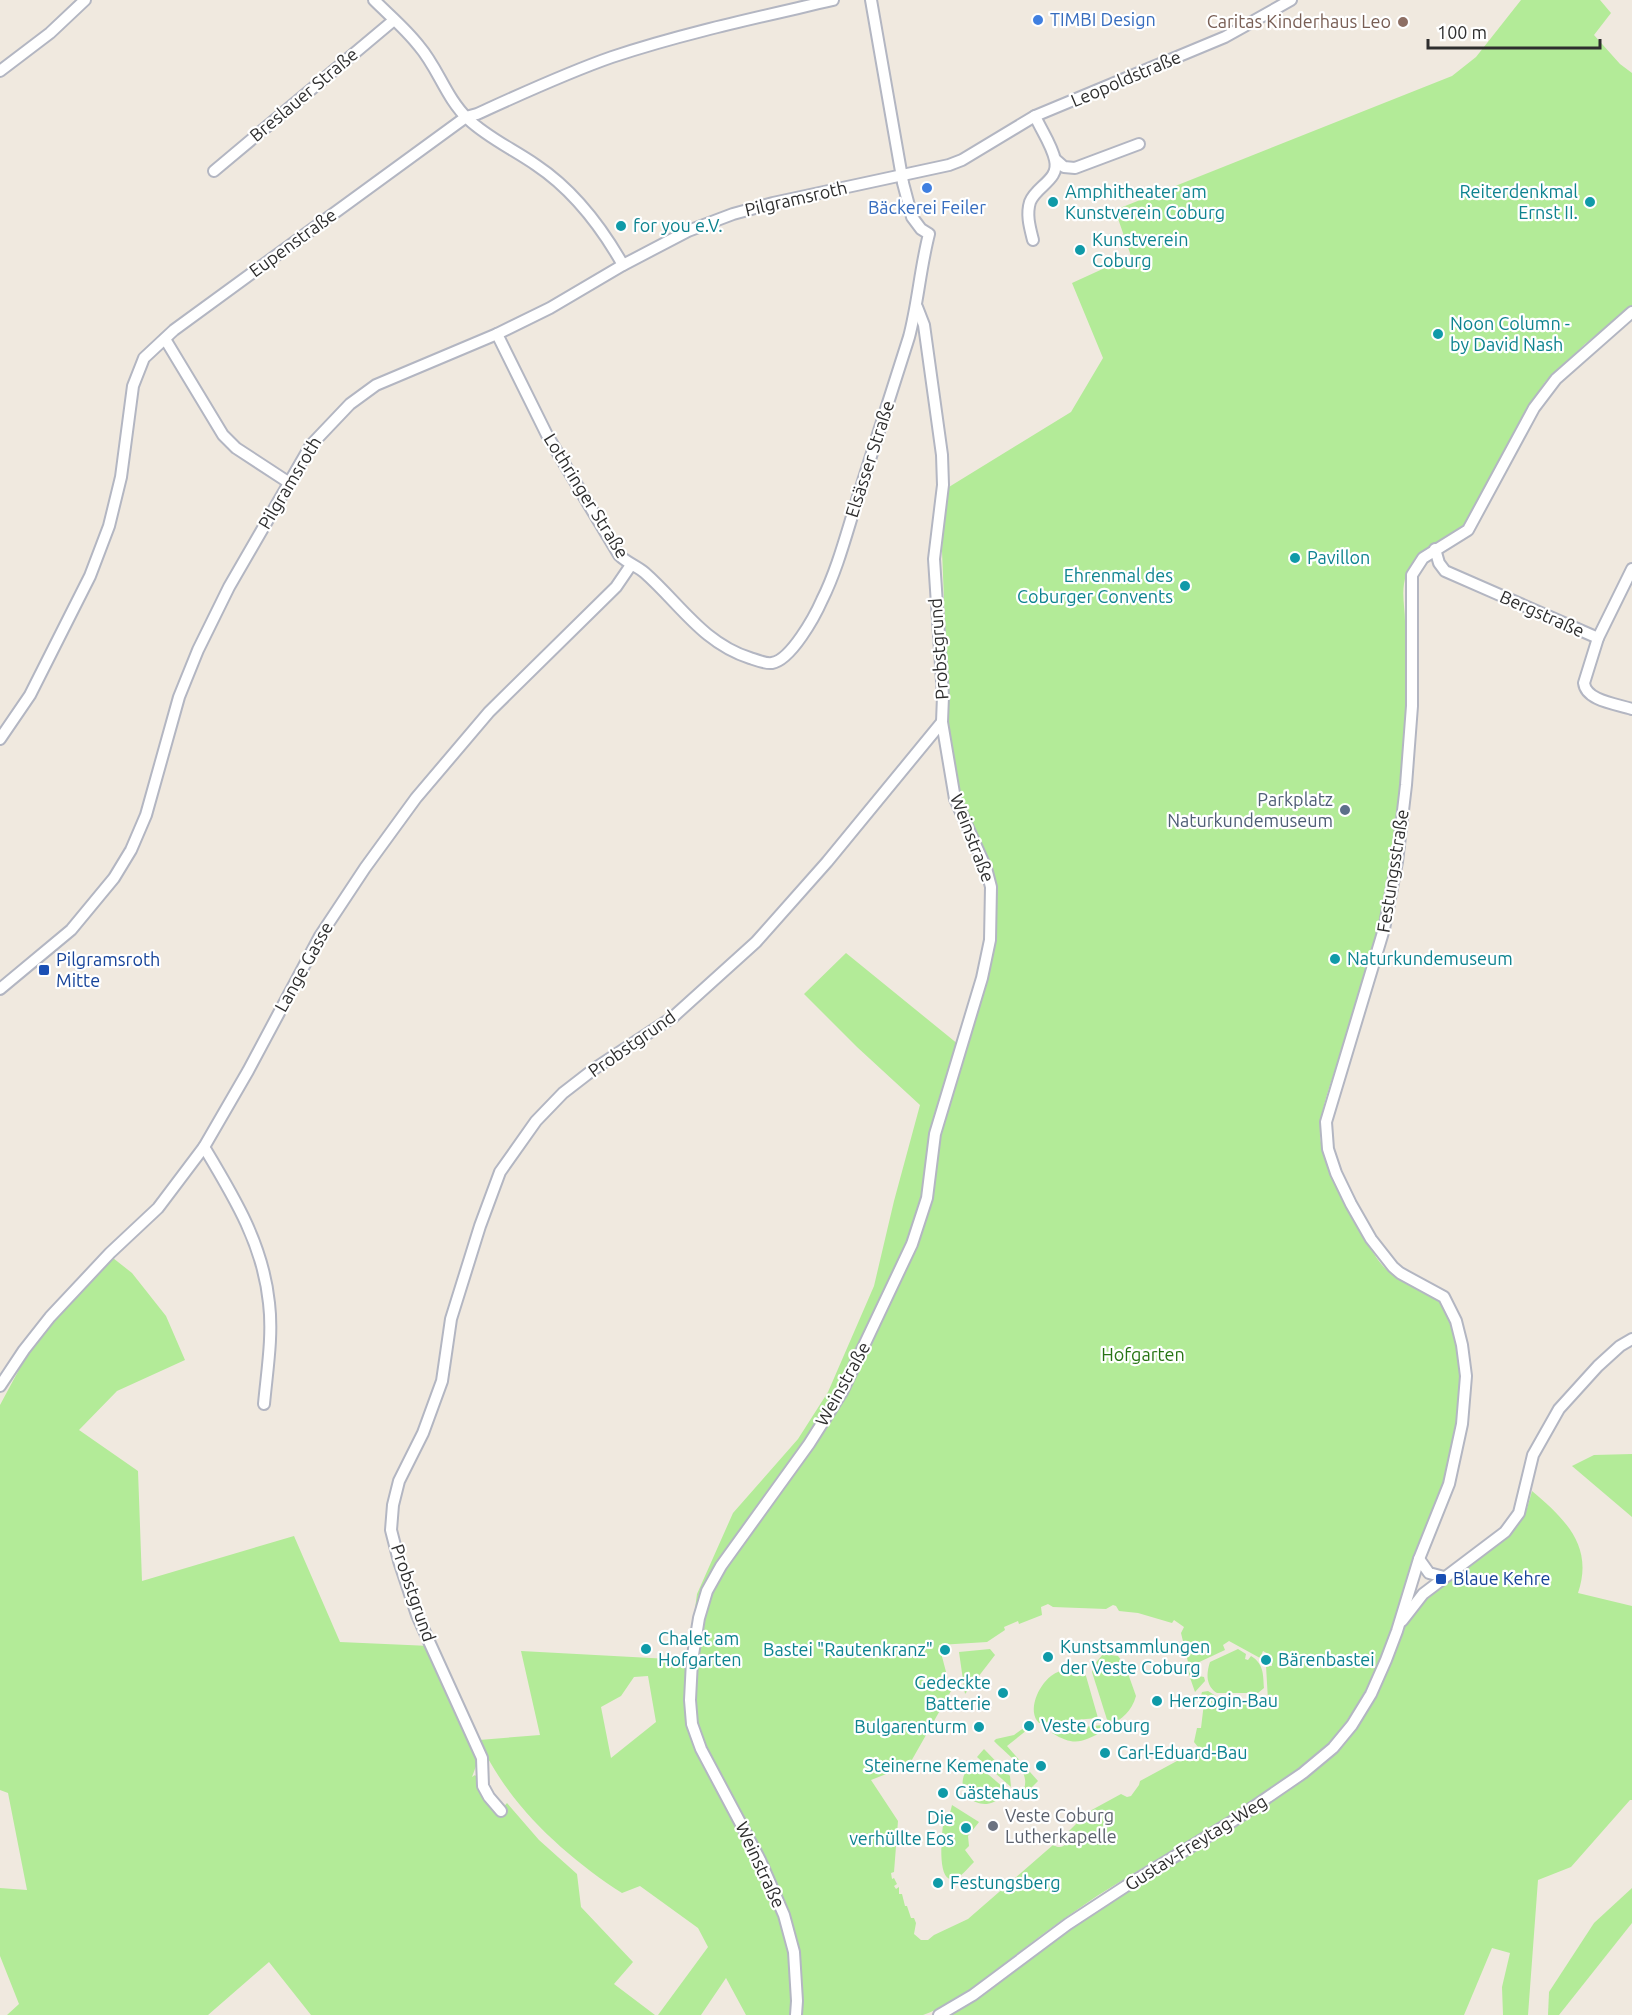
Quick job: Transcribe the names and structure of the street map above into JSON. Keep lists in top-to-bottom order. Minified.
{"streets":{"street":["Leopoldstraße","Breslauer Straße","Pilgramsroth","Eupenstraße","Elsässer Straße","Lothringer Straße","Bergstraße","Probstgrund","Weinstraße","Festungsstraße","Lange Gasse","Gustav-Freytag-Weg"]},"crossings":[["Leopoldstraße","Pilgramsroth"],["Pilgramsroth","Elsässer Straße"],["Pilgramsroth","Lothringer Straße"],["Elsässer Straße","Lothringer Straße"],["Elsässer Straße","Probstgrund"],["Lothringer Straße","Lange Gasse"],["Bergstraße","Festungsstraße"],["Probstgrund","Weinstraße"],["Festungsstraße","Gustav-Freytag-Weg"]],"parks":["Hofgarten"],"places":{"other":["TIMBI Design","Caritas Kinderhaus Leo","Bäckerei Feiler","Amphitheater am Kunstverein Coburg","Reiterdenkmal Ernst II.","for you e.V.","Kunstverein Coburg","Noon Column - by David Nash","Pavillon","Ehrenmal des Coburger Convents","Parkplatz Naturkundemuseum","Naturkundemuseum","Chalet am Hofgarten","Bastei \"Rautenkranz\"","Kunstsammlungen der Veste Coburg","Bärenbastei","Gedeckte Batterie","Herzogin-Bau","Veste Coburg","Bulgarenturm","Carl-Eduard-Bau","Steinerne Kemenate","Gästehaus","Veste Coburg Lutherkapelle","Die verhüllte Eos","Festungsberg"],"transit":["Pilgramsroth Mitte","Blaue Kehre"]},"scale_bar":"100 m"}
